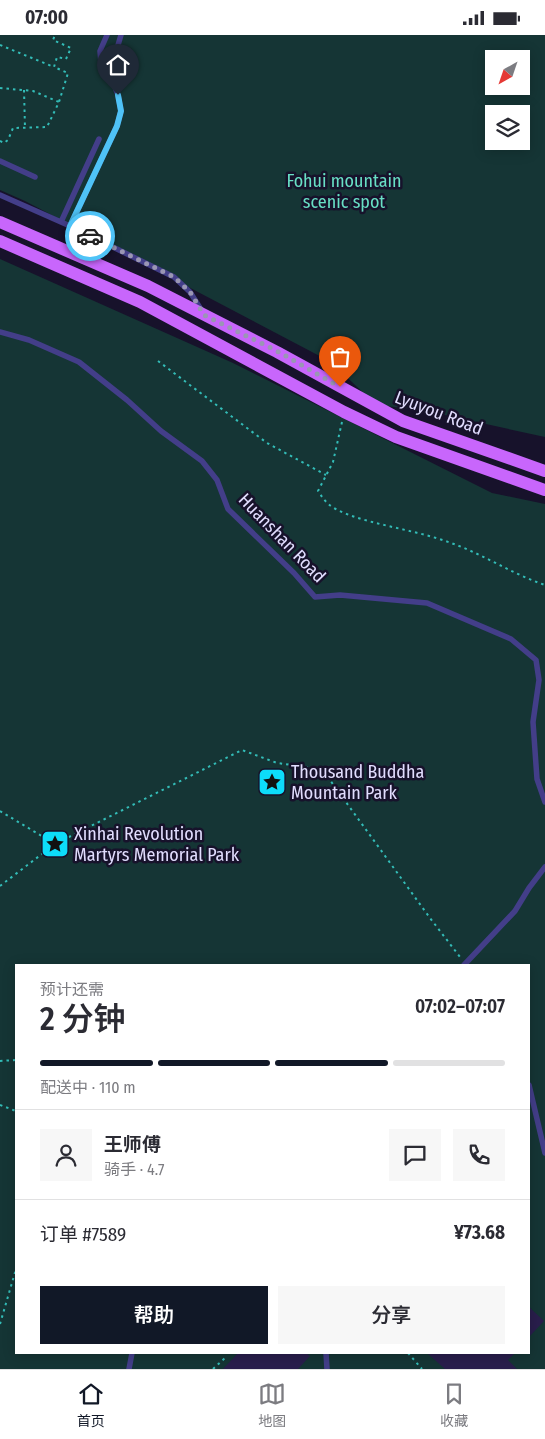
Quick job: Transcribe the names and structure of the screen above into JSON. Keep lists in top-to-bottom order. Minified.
{"streets":{"main road":["Lyuyou Road"],"lane":["Huanshan Road"]},"parks":["Fohui mountain scenic spot"],"places":{"place":["Thousand Buddha Mountain Park","Xinhai Revolution Martyrs Memorial Park"]},"north":"bottom left","page":{"status":"07:00","heading":["2 分钟","预计还需","07:02–07:07"],"panel":["王师傅","骑手 · 4.7","订单 #7589","¥73.68"],"bar":"配送中 · 110 m","buttons":["帮助","分享"],"tabs":["首页","地图","收藏"]}}
